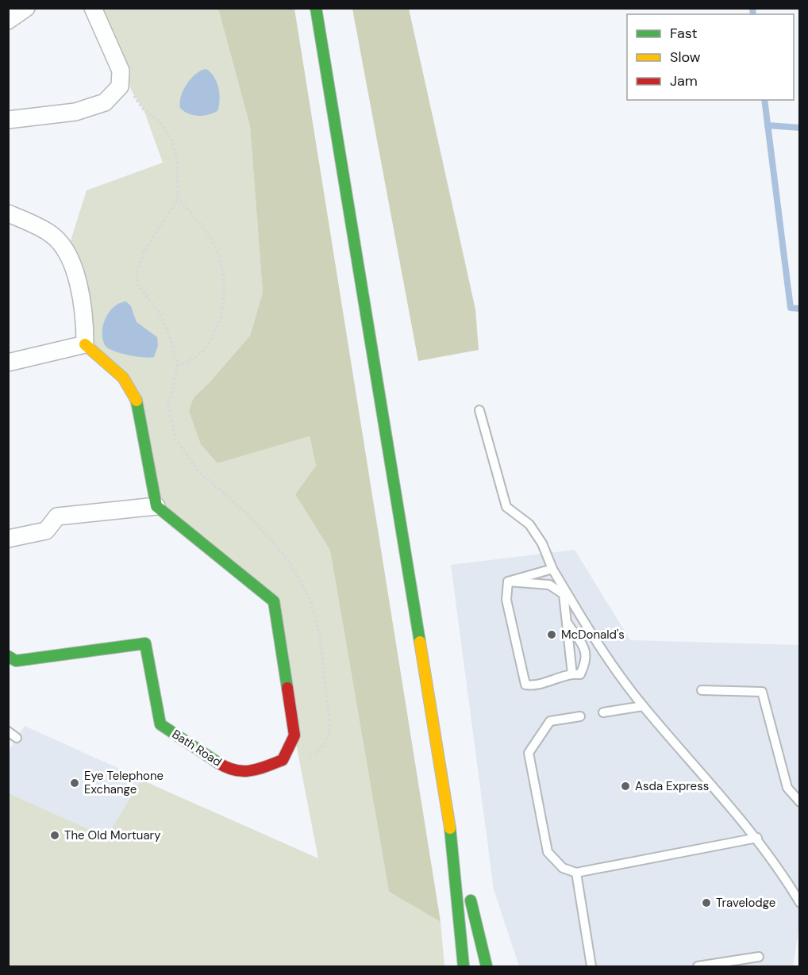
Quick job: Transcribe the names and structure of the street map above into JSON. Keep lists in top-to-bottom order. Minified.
{"streets":{"main road":["Bath Road"]},"places":["McDonald's","Eye Telephone Exchange","Asda Express","The Old Mortuary","Travelodge"],"legend":["Fast","Slow","Jam"]}
